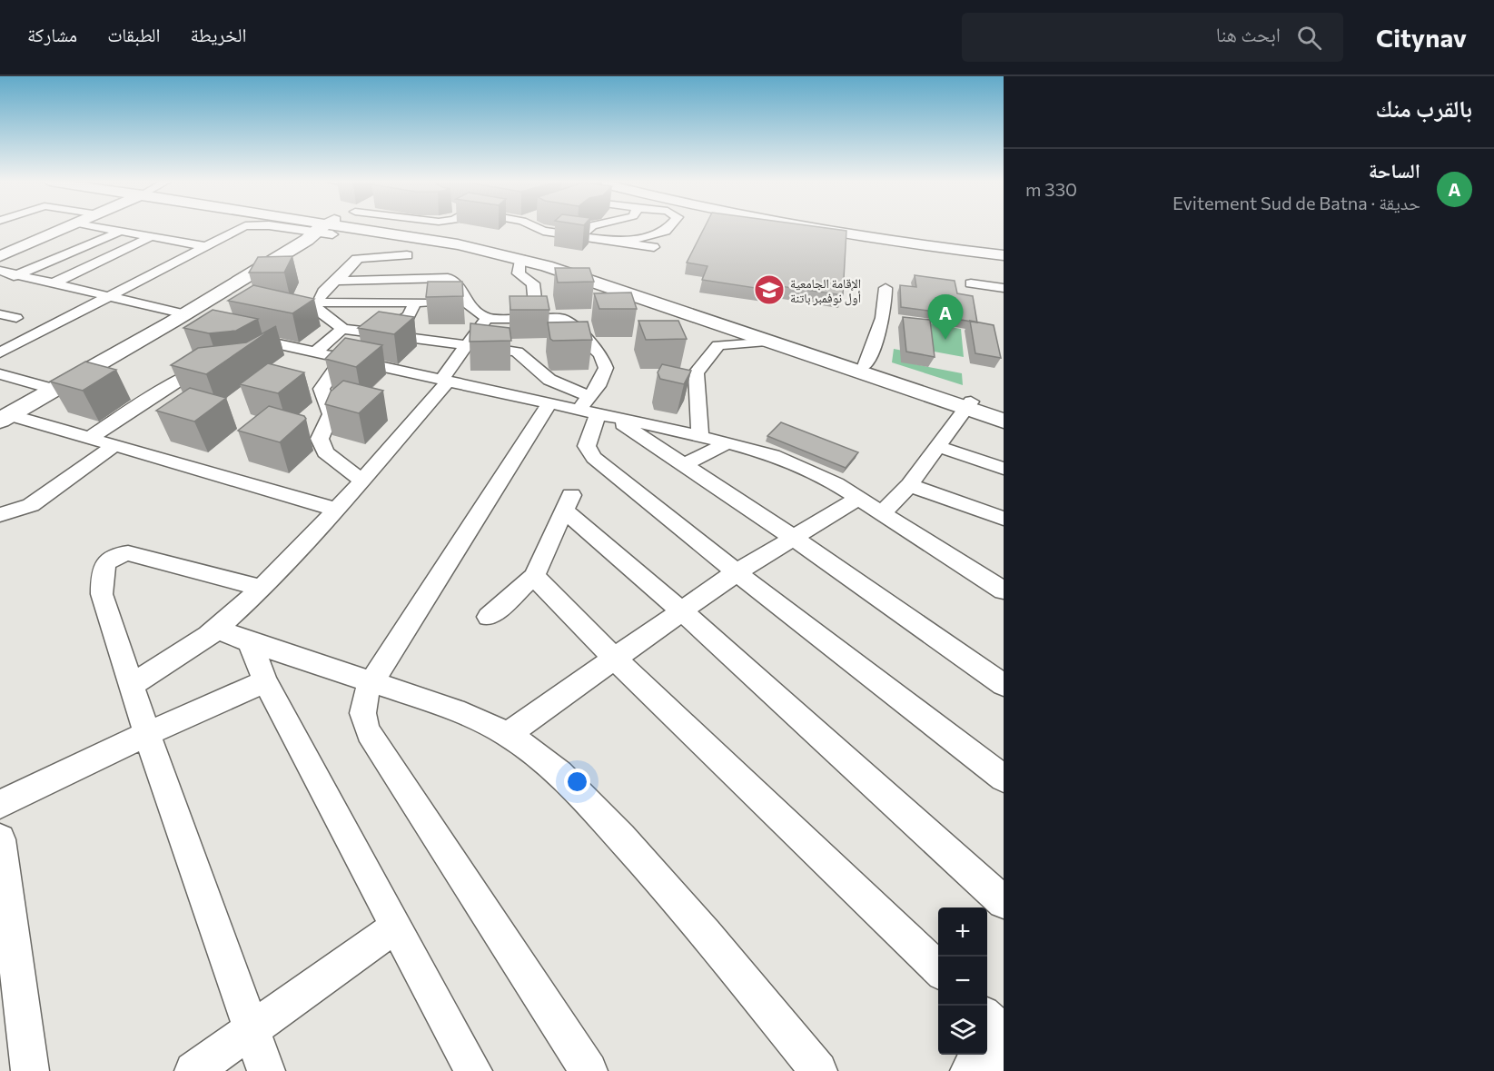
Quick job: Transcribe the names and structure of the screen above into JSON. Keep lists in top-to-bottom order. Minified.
{"places":{"school or university":["الإقامة الجامعية أول نوفمبر باتنة"]},"page":{"header":"Citynav","search":"ابحث هنا","nav":["الخريطة","الطبقات","مشاركة"],"heading":"بالقرب منك","list":[{"mark":"A","name":"الساحة","note":"حديقة · Evitement Sud de Batna","value":"330 m"}],"pins":"A","map_buttons":["+","−"]}}
